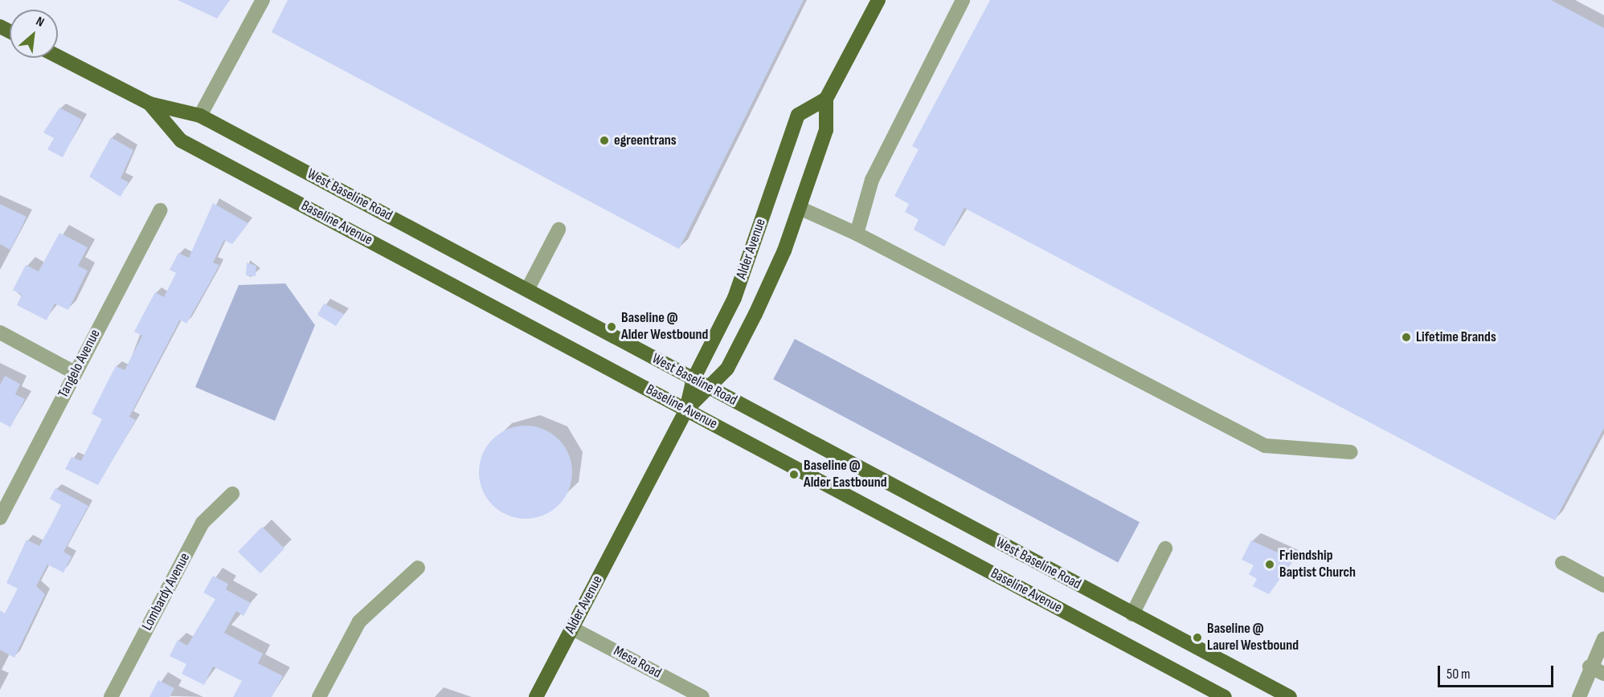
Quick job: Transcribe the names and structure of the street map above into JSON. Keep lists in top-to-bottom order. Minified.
{"streets":{"main road":["West Baseline Road","Baseline Avenue","Alder Avenue"],"street":["Tangelo Avenue","Lombardy Avenue","Mesa Road"]},"crossings":[["West Baseline Road","Baseline Avenue"],["West Baseline Road","Alder Avenue"],["Baseline Avenue","Alder Avenue"],["Alder Avenue","Mesa Road"]],"places":["egreentrans","Baseline @ Alder Westbound","Lifetime Brands","Baseline @ Alder Eastbound","Friendship Baptist Church","Baseline @ Laurel Westbound"],"scale_bar":"50 m","north":"top right"}
